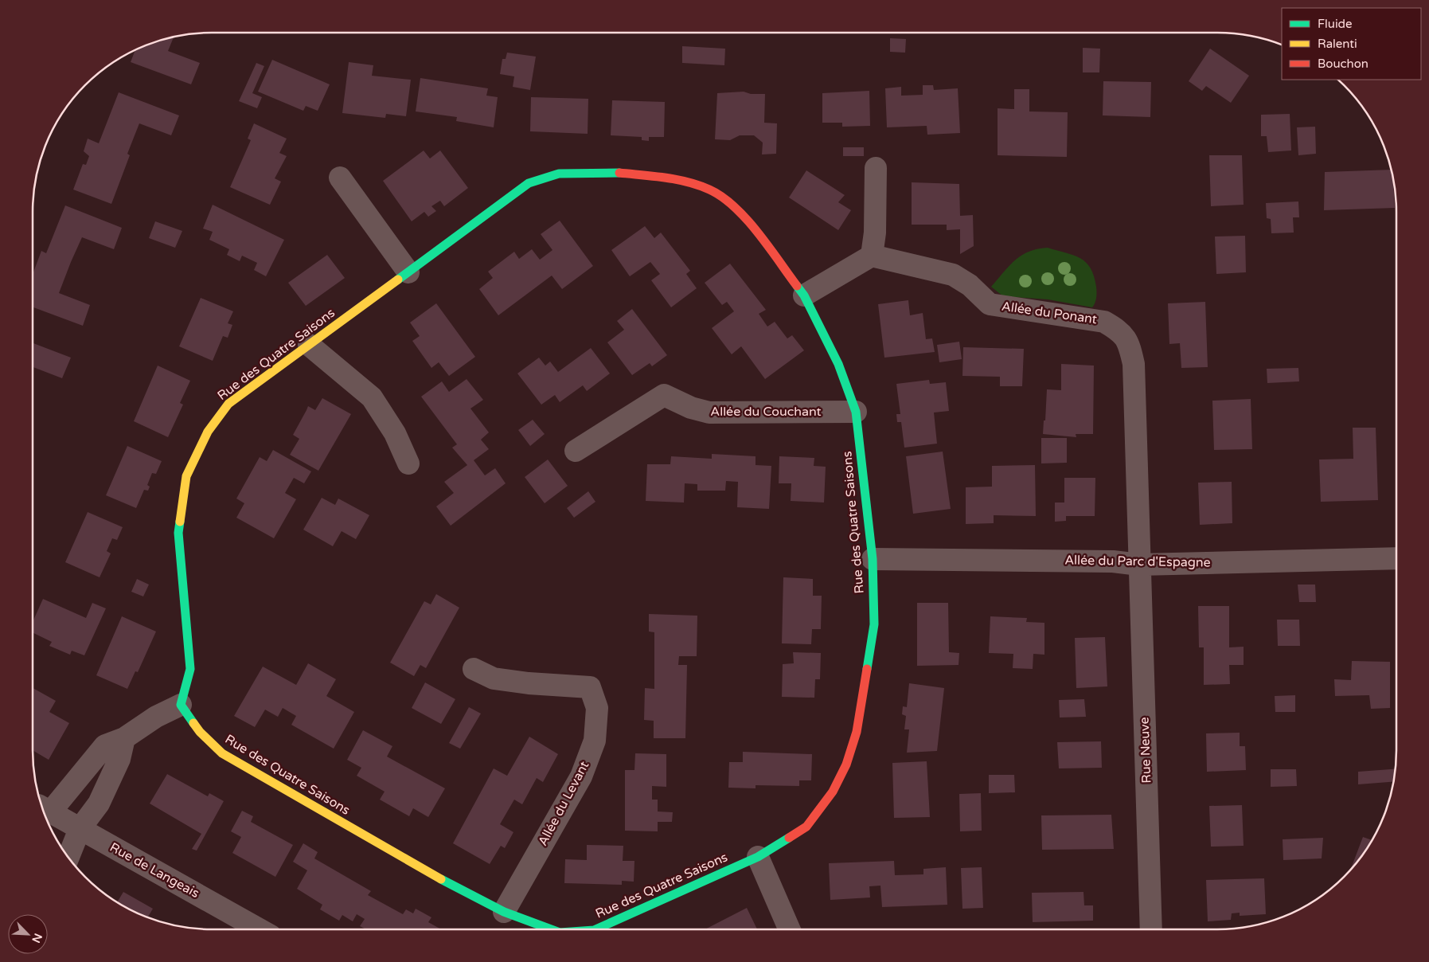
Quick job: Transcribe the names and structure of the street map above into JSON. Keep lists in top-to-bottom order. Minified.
{"streets":{"street":["Allée du Ponant","Rue des Quatre Saisons","Allée du Couchant","Allée du Parc d'Espagne","Rue Neuve","Allée du Levant","Rue de Langeais"]},"crossings":[["Allée du Ponant","Allée du Parc d'Espagne"],["Allée du Ponant","Rue Neuve"],["Rue des Quatre Saisons","Allée du Couchant"],["Rue des Quatre Saisons","Allée du Parc d'Espagne"],["Rue des Quatre Saisons","Allée du Levant"],["Allée du Parc d'Espagne","Rue Neuve"]],"legend":["Fluide","Ralenti","Bouchon"],"north":"bottom right"}
